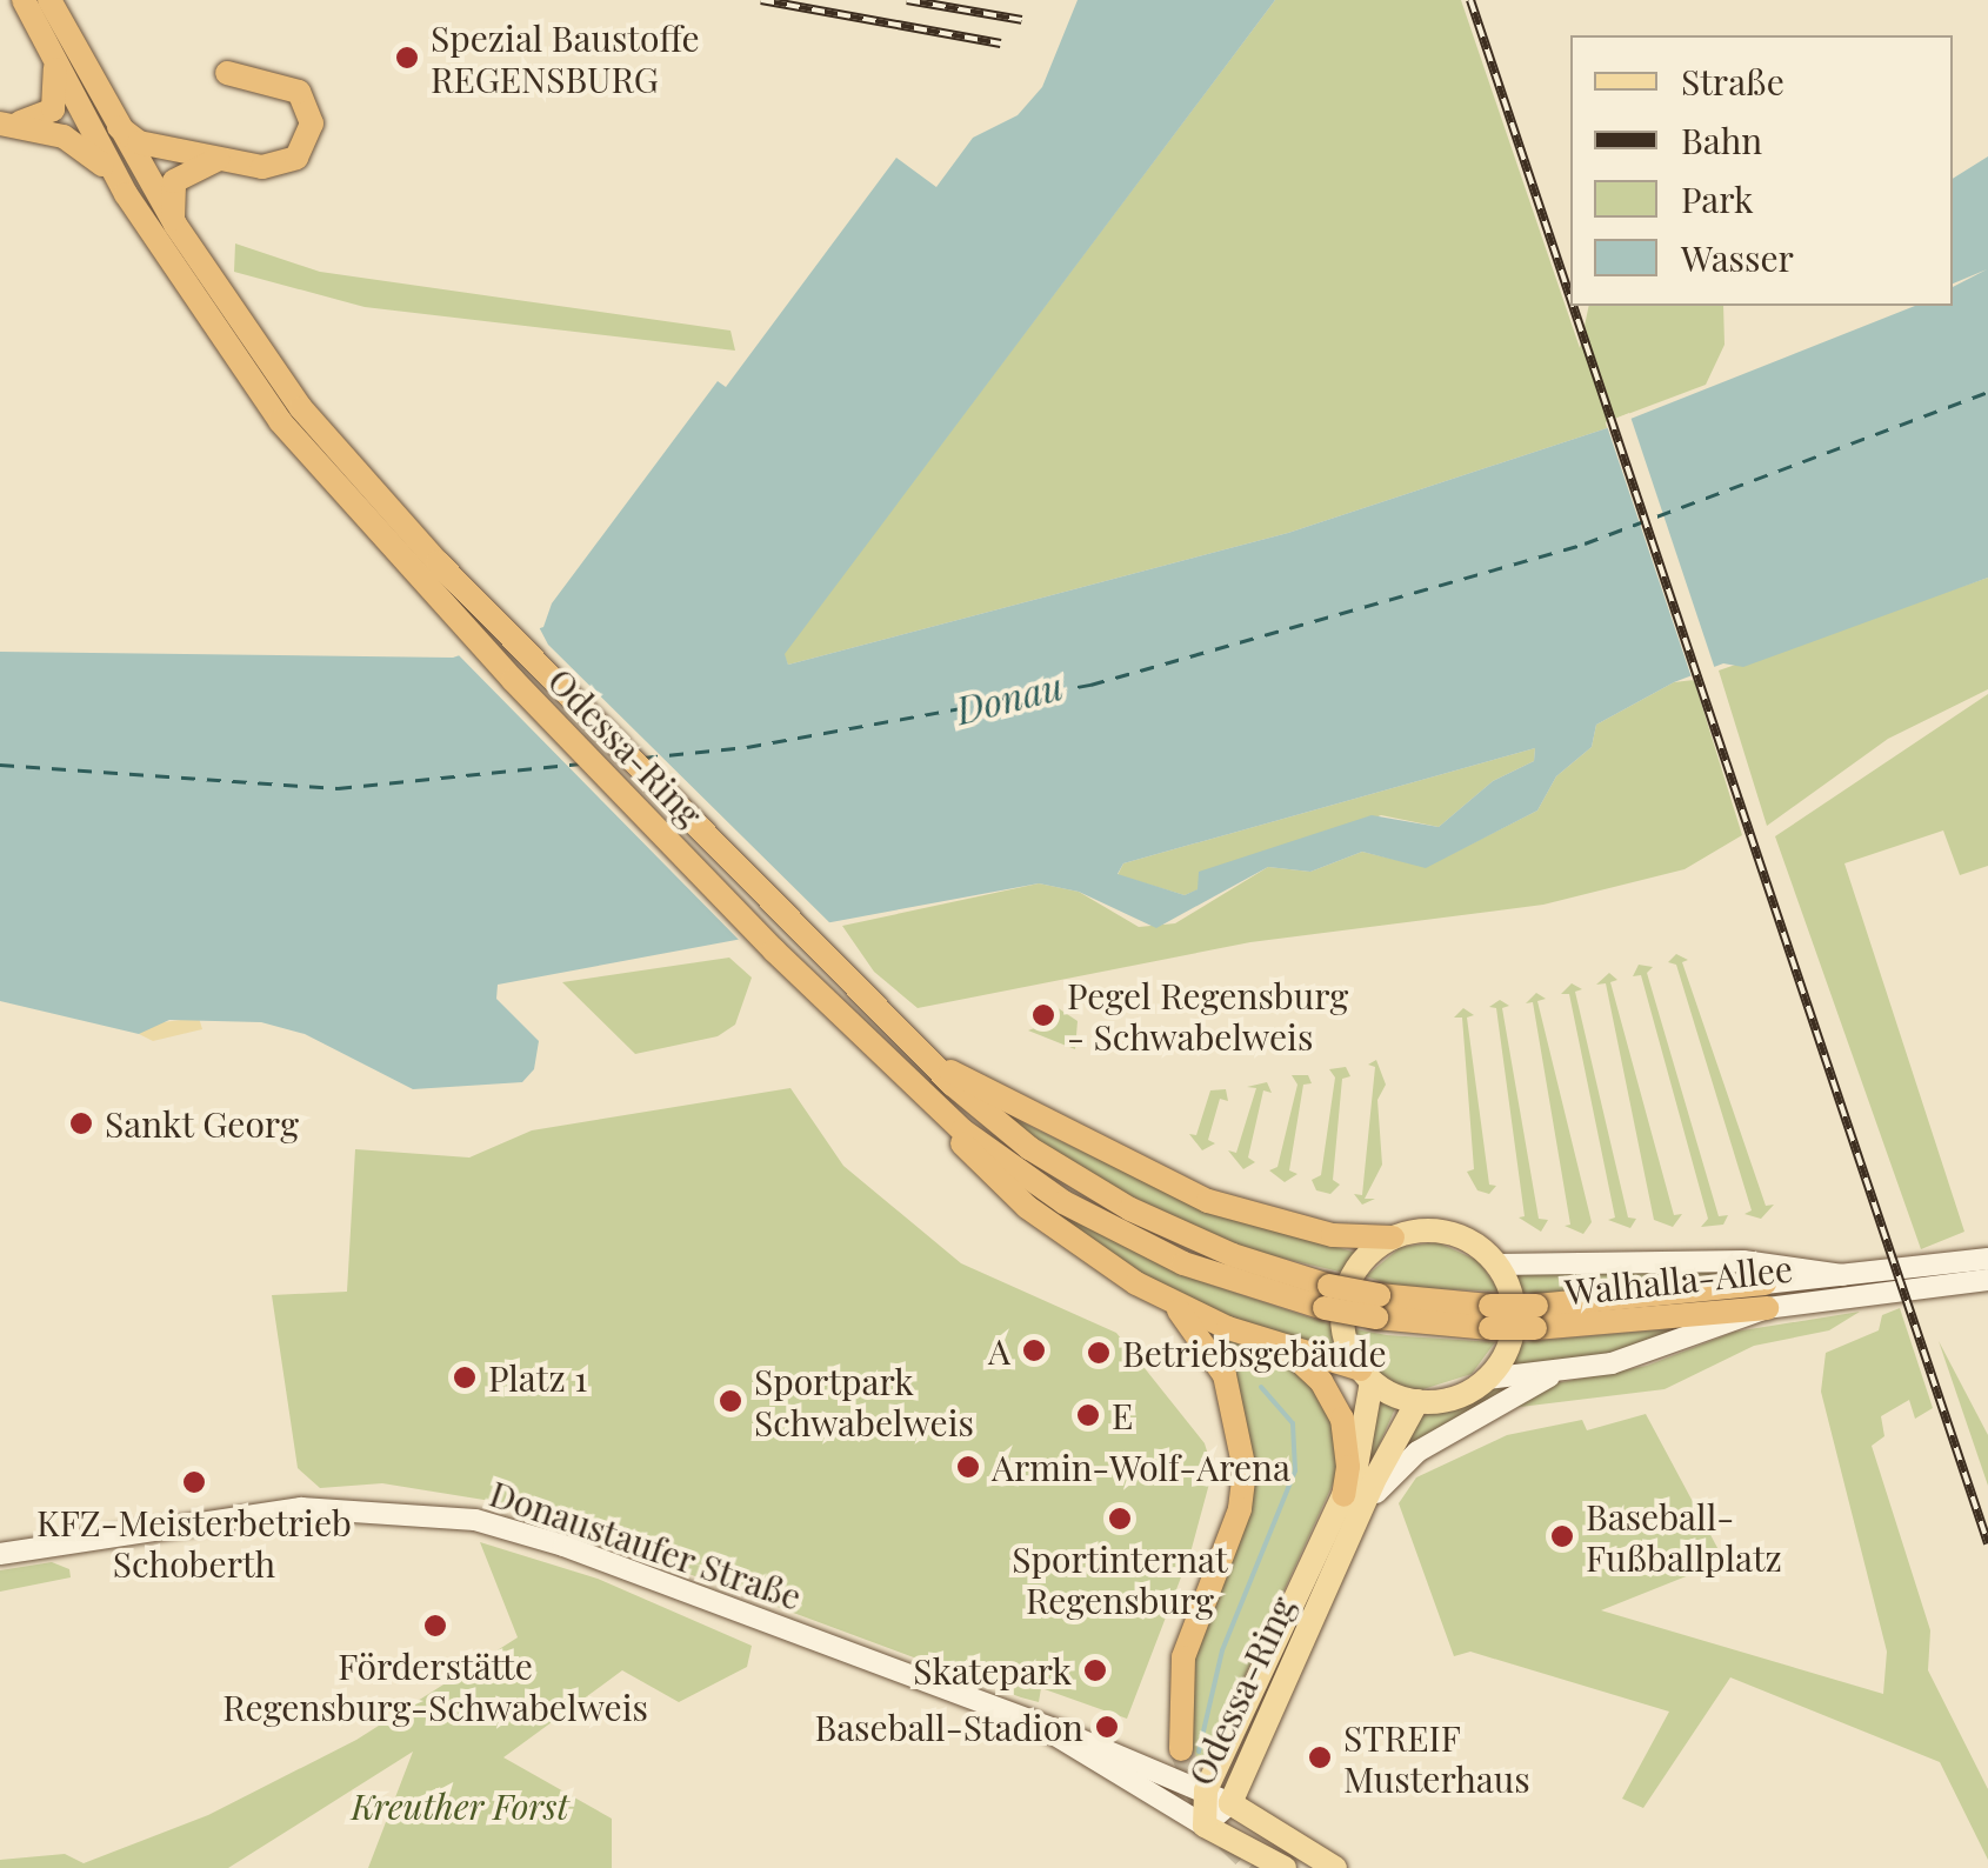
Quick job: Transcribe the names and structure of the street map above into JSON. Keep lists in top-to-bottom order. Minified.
{"streets":{"highway":["Odessa-Ring","Walhalla-Allee"],"main road":["Donaustaufer Straße"]},"crossings":[["Odessa-Ring","Walhalla-Allee"],["Odessa-Ring","Donaustaufer Straße"]],"water":["Donau"],"parks":["Kreuther Forst"],"places":["Spezial Baustoffe REGENSBURG","Pegel Regensburg - Schwabelweis","Sankt Georg","A","Betriebsgebäude","Platz 1","Sportpark Schwabelweis","E","Armin-Wolf-Arena","KFZ-Meisterbetrieb Schoberth","Sportinternat Regensburg","Baseball- Fußballplatz","Förderstätte Regensburg-Schwabelweis","Skatepark","Baseball-Stadion","STREIF Musterhaus"],"legend":["Straße","Bahn","Park","Wasser"]}
